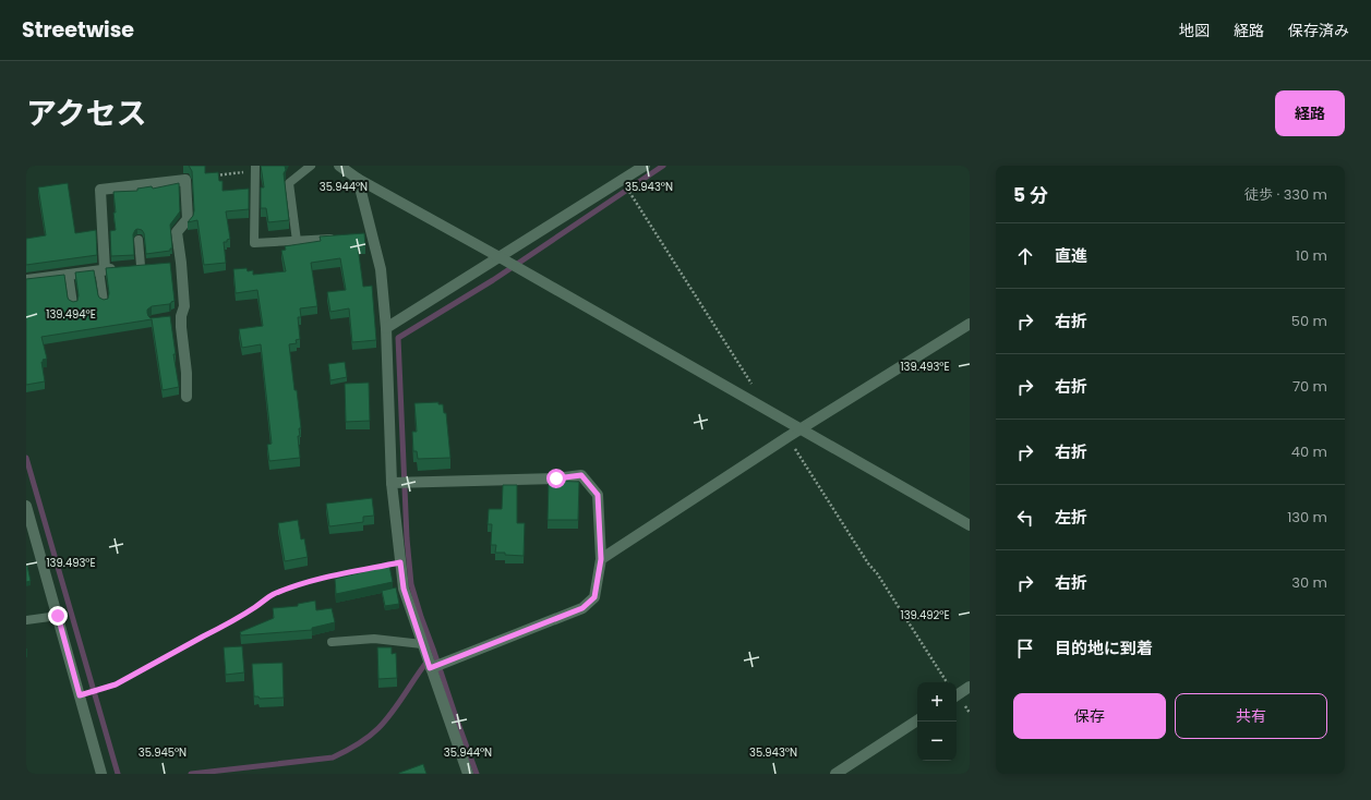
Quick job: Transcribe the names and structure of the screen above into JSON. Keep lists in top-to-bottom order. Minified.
{"page":{"header":"Streetwise","nav":["地図","経路","保存済み"],"title":"アクセス","buttons":["経路",["保存","共有"]],"heading":["5 分","徒歩 · 330 m"],"list":[["直進","10 m"],["右折","50 m"],["右折","70 m"],["右折","40 m"],["左折","130 m"],["右折","30 m"],"目的地に到着"],"map_buttons":["+","−"]},"coordinates":["35.944°N","35.943°N","139.494°E","139.493°E","139.492°E","35.945°N"]}
